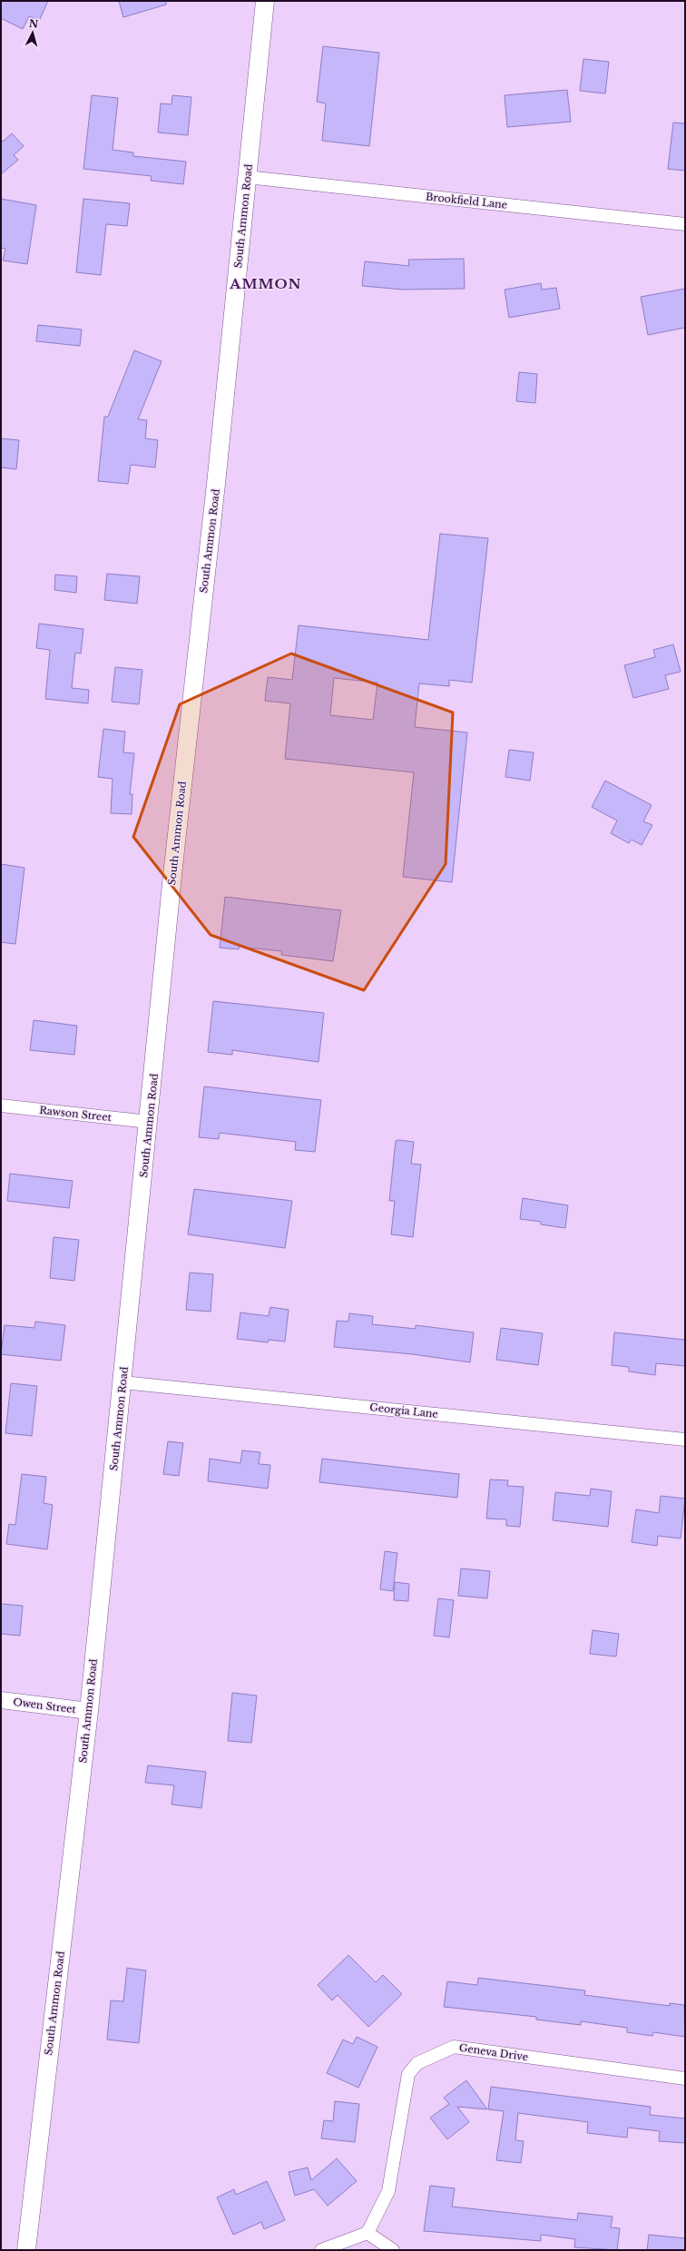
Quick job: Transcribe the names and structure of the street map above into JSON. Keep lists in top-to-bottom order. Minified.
{"streets":{"main road":["South Ammon Road"],"street":["Brookfield Lane","Rawson Street","Georgia Lane","Owen Street","Geneva Drive"]},"crossings":[["Brookfield Lane","South Ammon Road"],["South Ammon Road","Rawson Street"],["South Ammon Road","Georgia Lane"],["South Ammon Road","Owen Street"]],"districts":["AMMON"],"north":"top"}
